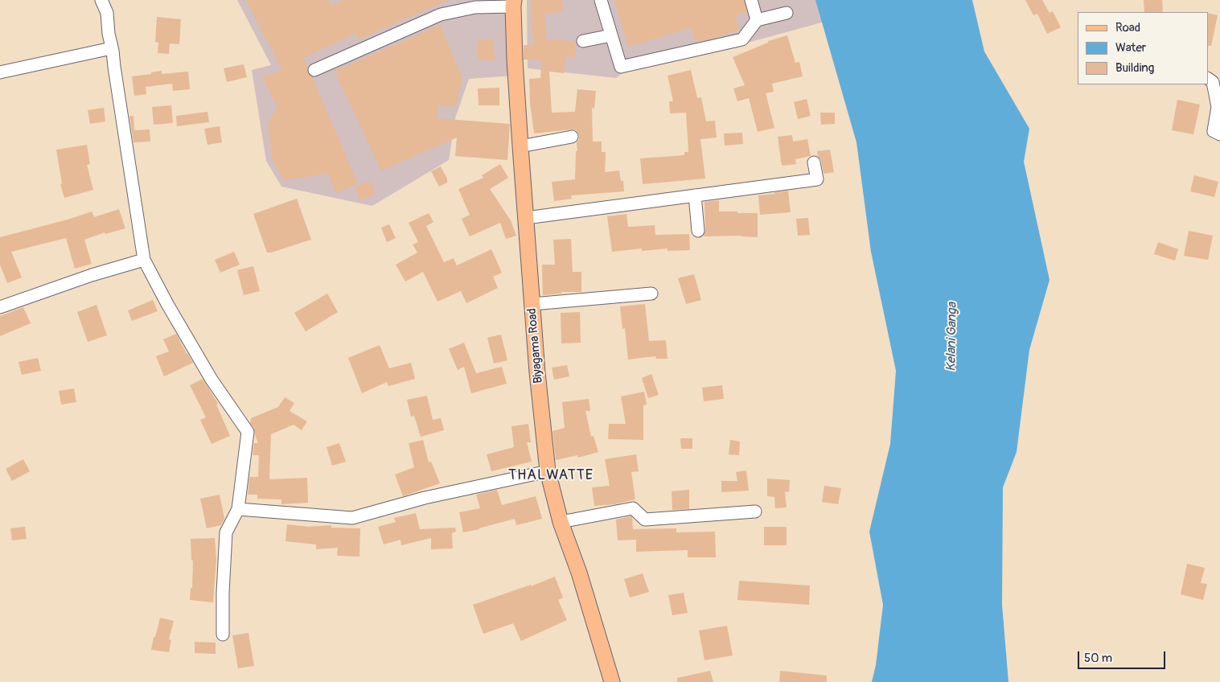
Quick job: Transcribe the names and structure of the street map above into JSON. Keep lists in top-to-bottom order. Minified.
{"streets":{"main road":["Biyagama Road"]},"districts":["THALWATTE"],"water":["Kelani Ganga"],"legend":["Road","Water","Building"],"scale_bar":"50 m"}
